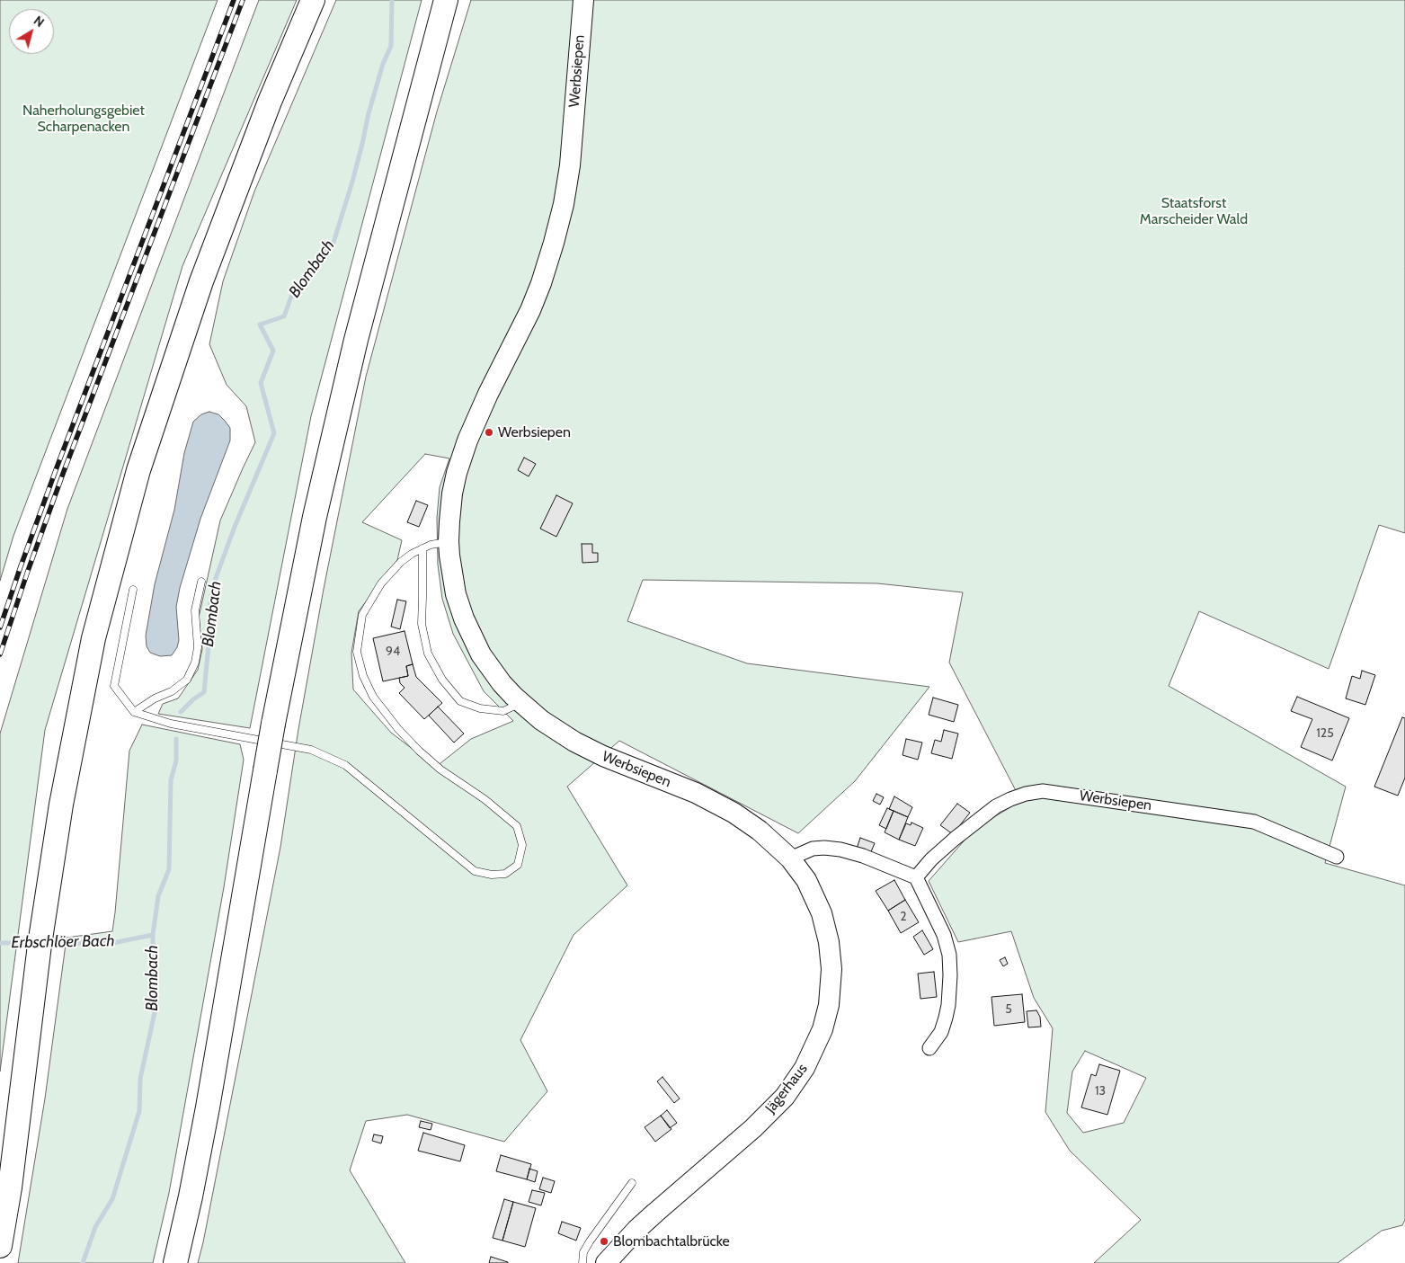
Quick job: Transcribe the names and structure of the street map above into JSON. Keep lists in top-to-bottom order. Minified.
{"streets":{"main road":["Werbsiepen","Jägerhaus"]},"crossings":[["Werbsiepen","Jägerhaus"]],"water":["Blombach","Erbschlöer Bach"],"parks":["Naherholungsgebiet Scharpenacken","Staatsforst Marscheider Wald"],"places":["Werbsiepen","Blombachtalbrücke"],"house_numbers":["94","125","2","5","13"],"north":"top right"}
